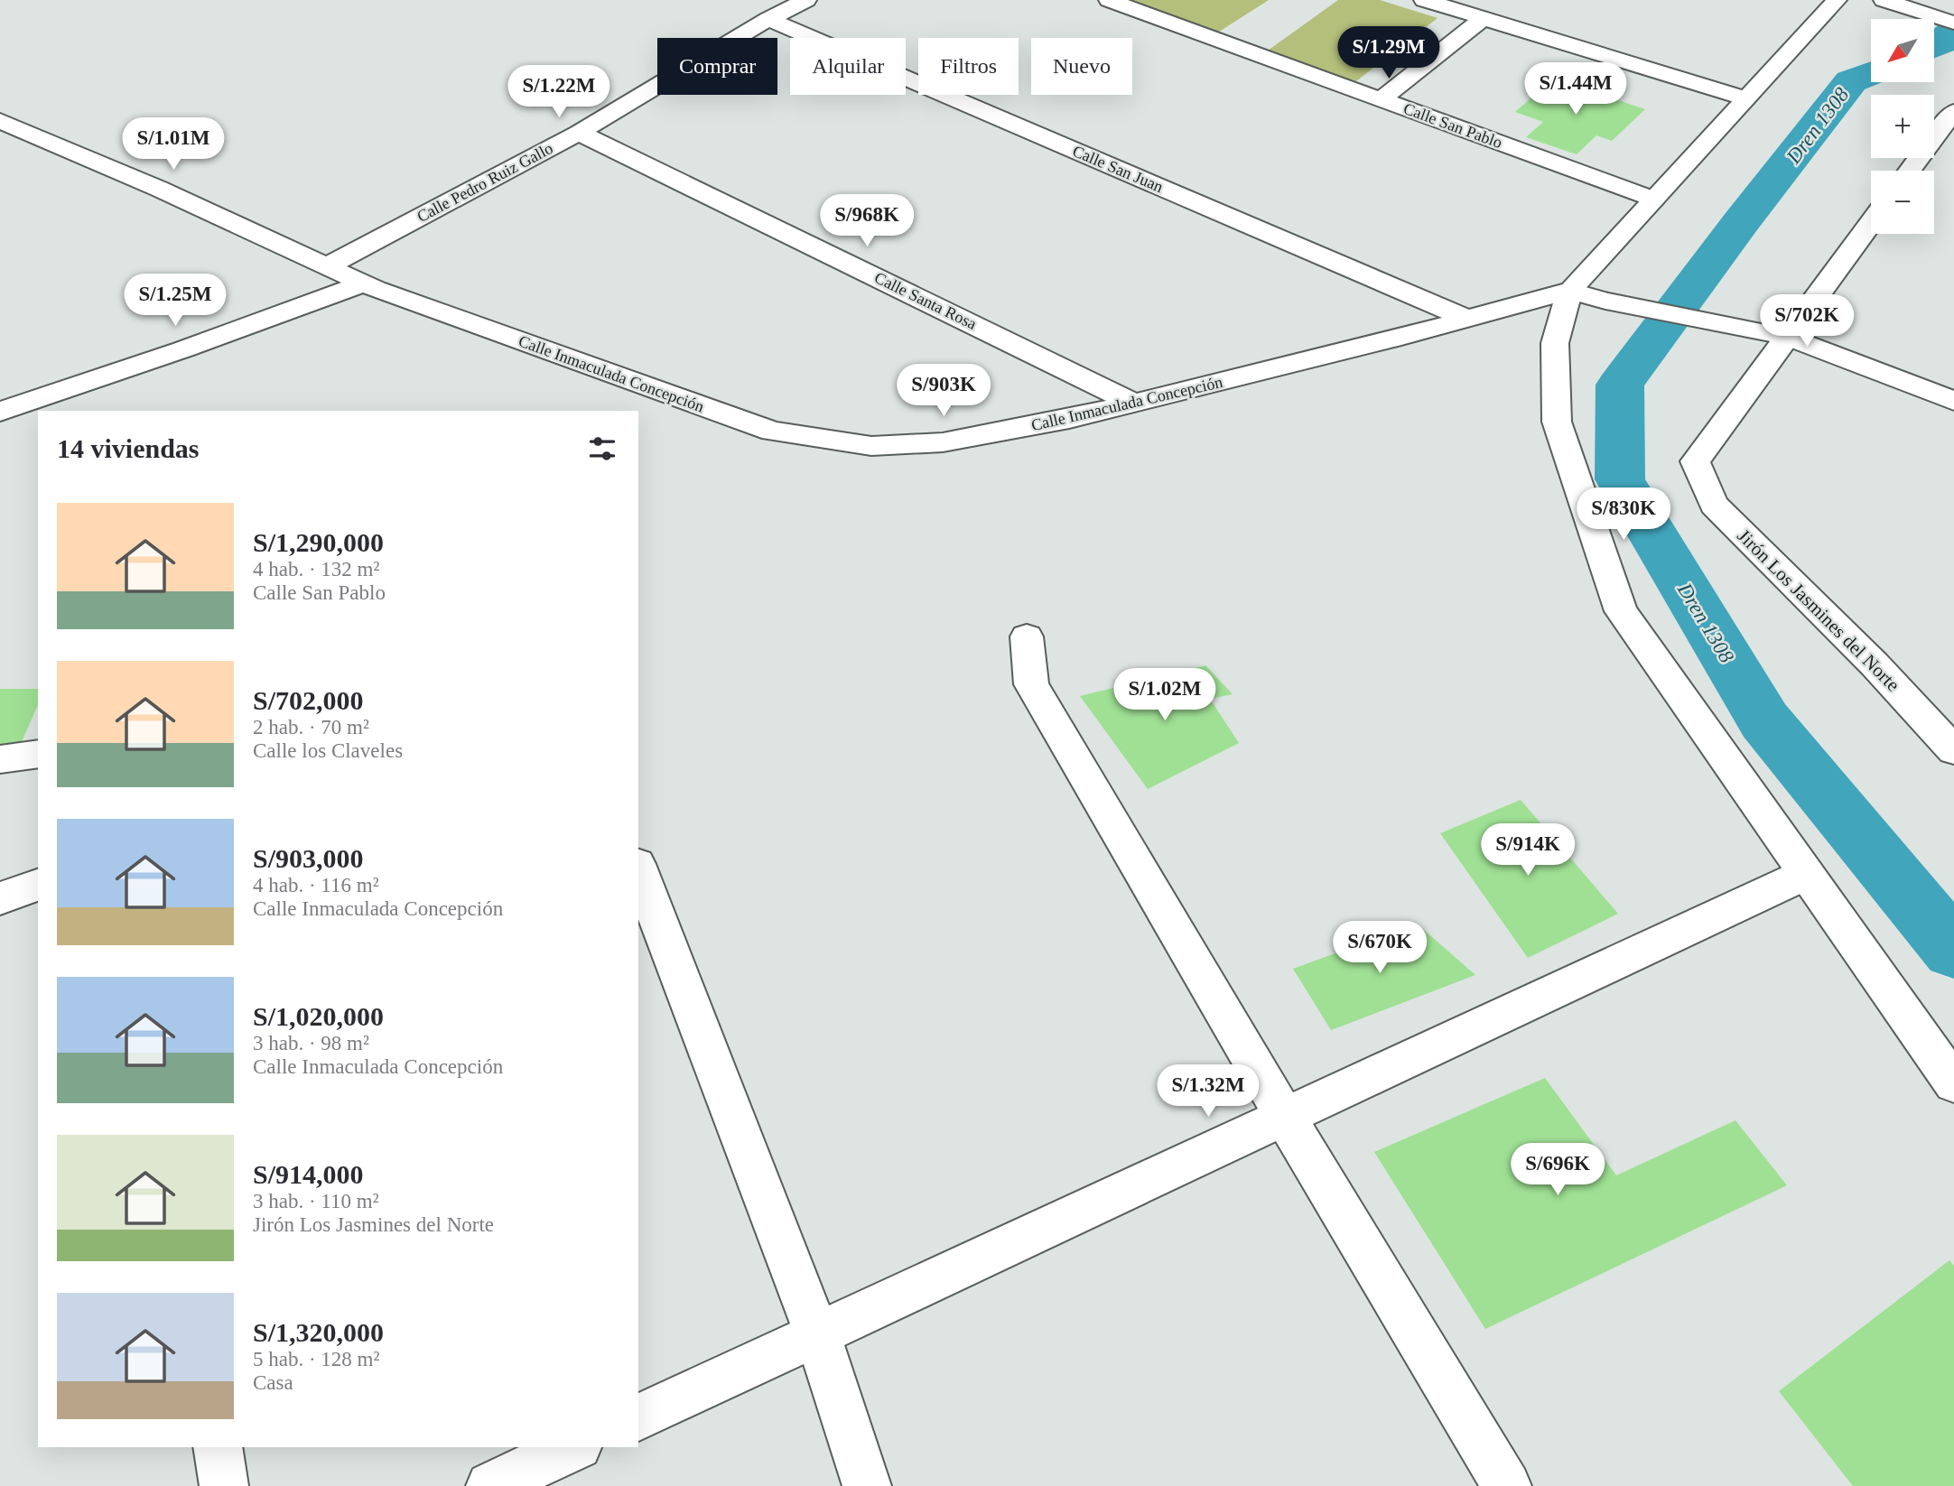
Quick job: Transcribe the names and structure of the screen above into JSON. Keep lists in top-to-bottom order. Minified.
{"streets":{"street":["Calle San Pablo","Calle San Juan","Calle Pedro Ruiz Gallo","Calle Santa Rosa","Calle Inmaculada Concepción","Jirón Los Jasmines del Norte"]},"crossings":[["Calle San Juan","Calle Pedro Ruiz Gallo"],["Calle San Juan","Calle Inmaculada Concepción"],["Calle Pedro Ruiz Gallo","Calle Santa Rosa"],["Calle Pedro Ruiz Gallo","Calle Inmaculada Concepción"],["Calle Santa Rosa","Calle Inmaculada Concepción"]],"water":["Dren 1308"],"north":"bottom left","page":{"map_buttons":["+","−"],"price":["S/1.29M","S/1.44M","S/1.22M","S/1.01M","S/968K","S/1.25M","S/702K","S/903K","S/830K","S/1.02M","S/914K","S/670K","S/1.32M","S/696K"],"chip":["Comprar","Alquilar","Filtros","Nuevo"],"heading":"14 viviendas","list":[{"name":"S/1,290,000","note":"4 hab. · 132 m² · Calle San Pablo"},{"name":"S/702,000","note":"2 hab. · 70 m² · Calle los Claveles"},{"name":"S/903,000","note":"4 hab. · 116 m² · Calle Inmaculada Concepción"},{"name":"S/1,020,000","note":"3 hab. · 98 m² · Calle Inmaculada Concepción"},{"name":"S/914,000","note":"3 hab. · 110 m² · Jirón Los Jasmines del Norte"},{"name":"S/1,320,000","note":"5 hab. · 128 m² · Casa"}]}}
